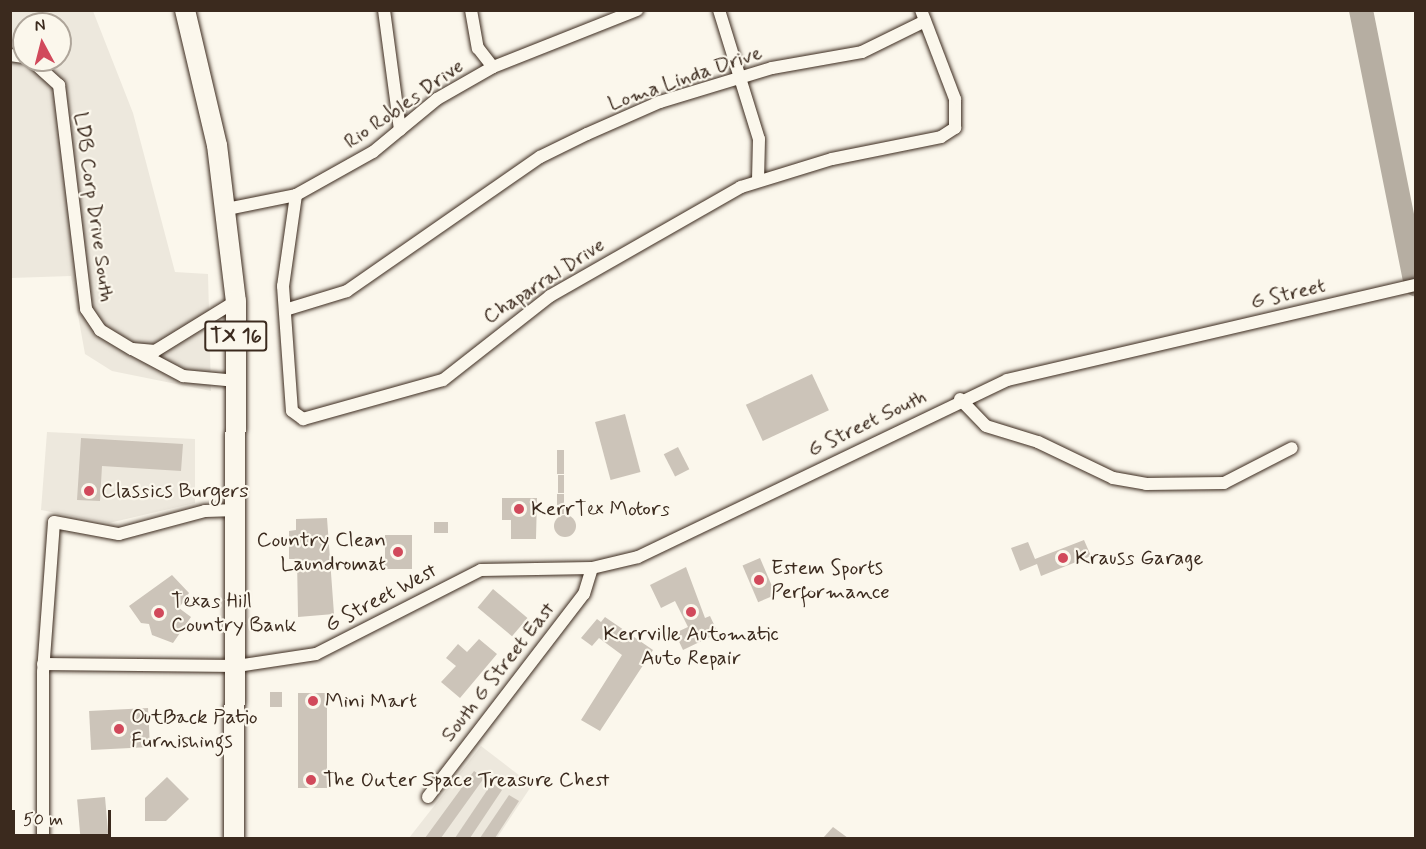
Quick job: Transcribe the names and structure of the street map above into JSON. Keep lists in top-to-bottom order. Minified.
{"streets":{"main road":["TX 16"],"street":["Loma Linda Drive","Rio Robles Drive","LDB Corp Drive South","Chaparral Drive","G Street","G Street South","G Street West","South G Street East"]},"crossings":[["Loma Linda Drive","Chaparral Drive"],["Rio Robles Drive","Chaparral Drive"],["Rio Robles Drive","TX 16"],["LDB Corp Drive South","TX 16"],["G Street","G Street South"],["TX 16","G Street West"],["G Street South","G Street West"],["G Street South","South G Street East"],["G Street West","South G Street East"]],"places":["Classics Burgers","KerrTex Motors","Country Clean Laundromat","Krauss Garage","Estem Sports Performance","Kerrville Automatic Auto Repair","Texas Hill Country Bank","Mini Mart","OutBack Patio Furnishings","The Outer Space Treasure Chest"],"scale_bar":"50 m","north":"top"}
